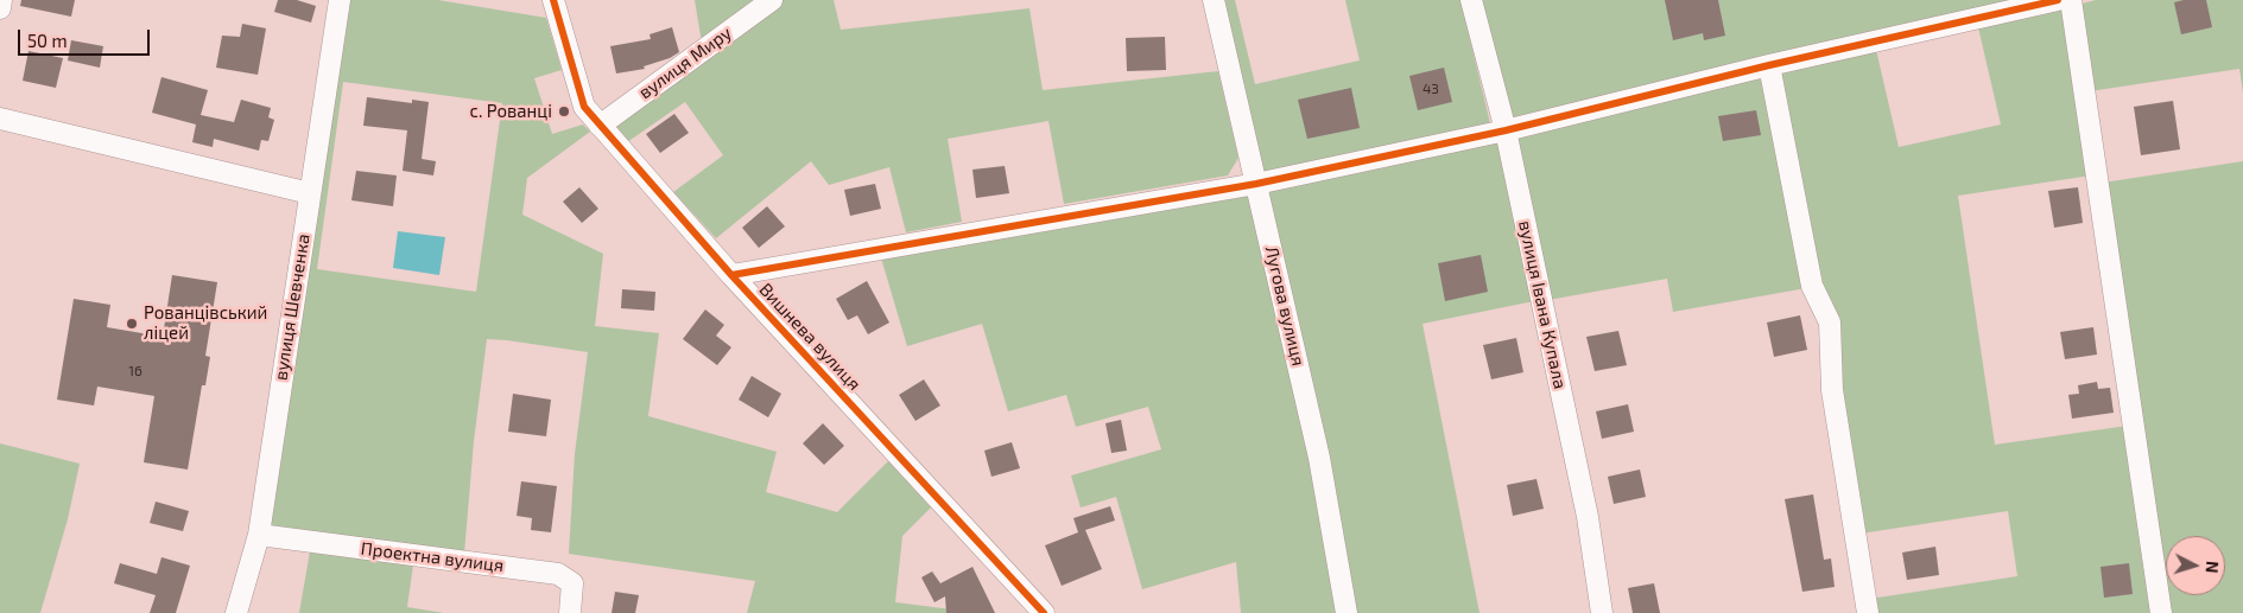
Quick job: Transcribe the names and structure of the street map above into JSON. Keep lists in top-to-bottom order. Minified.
{"streets":{"street":["вулиця Миру","вулиця Івана Купала","Лугова вулиця","вулиця Шевченка","Вишнева вулиця","Проектна вулиця"]},"crossings":[["вулиця Миру","Вишнева вулиця"],["вулиця Шевченка","Проектна вулиця"]],"places":["с. Рованці","Рованцівський ліцей"],"house_numbers":["43","16"],"scale_bar":"50 m","north":"right"}
